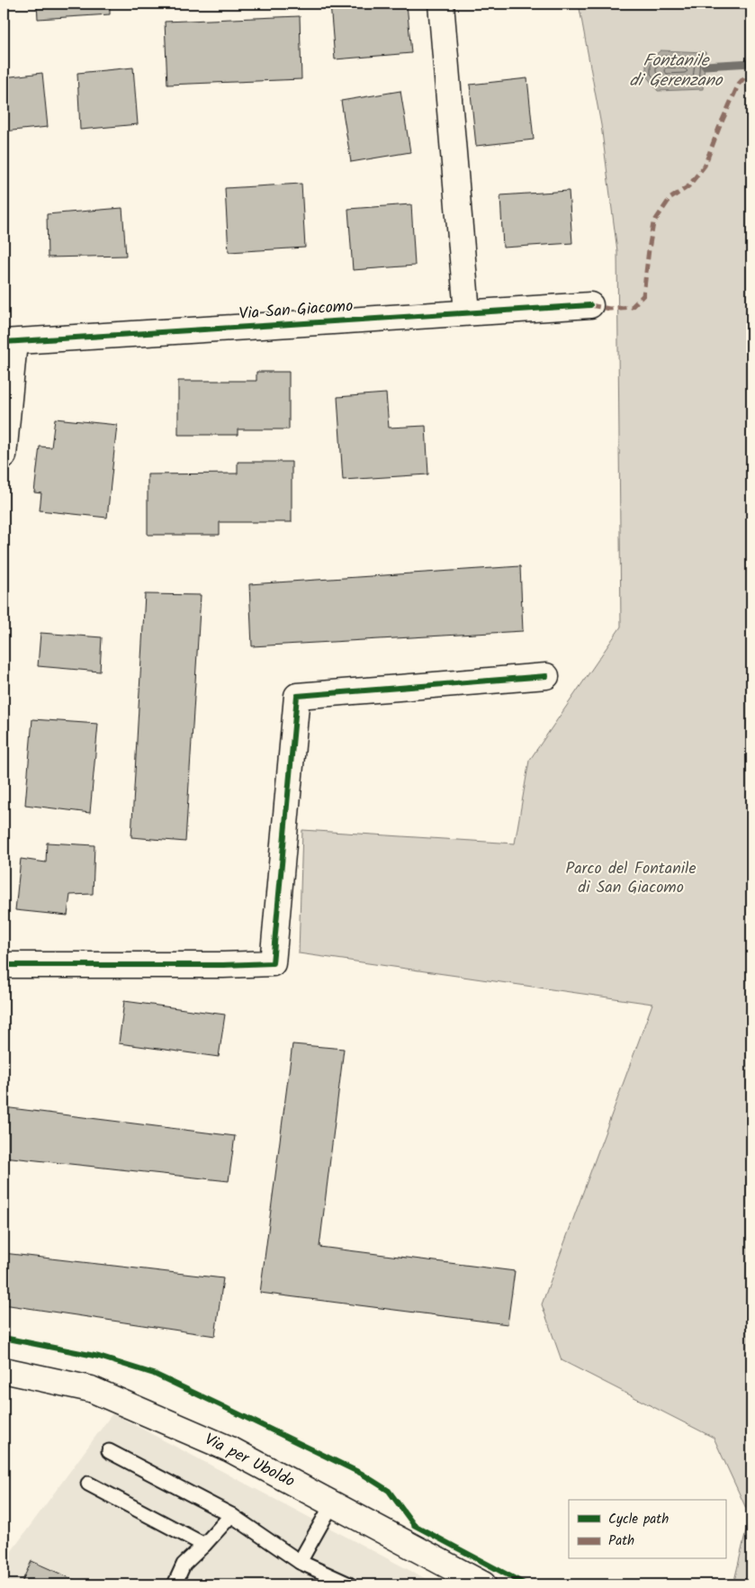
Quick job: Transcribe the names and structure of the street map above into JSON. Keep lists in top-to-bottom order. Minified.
{"streets":{"street":["Via San Giacomo","Via per Uboldo"]},"water":["Fontanile di Gerenzano"],"parks":["Parco del Fontanile di San Giacomo"],"legend":["Cycle path","Path"]}
